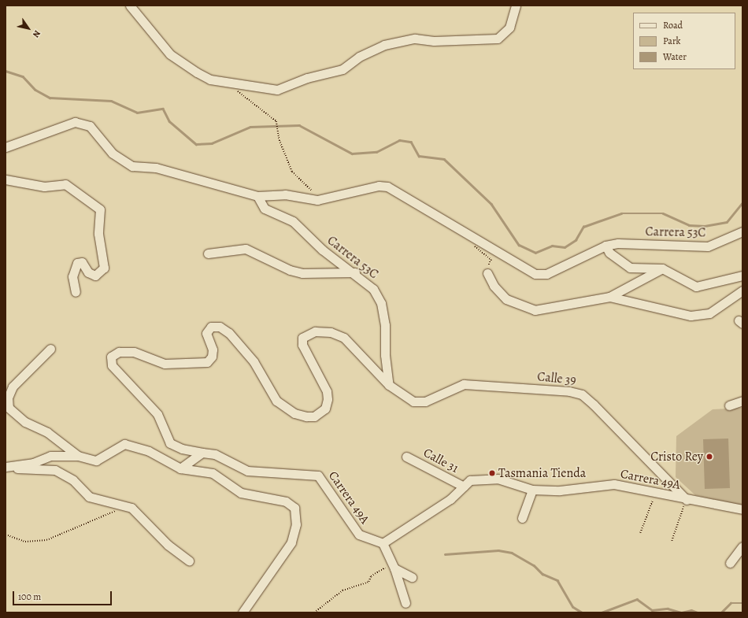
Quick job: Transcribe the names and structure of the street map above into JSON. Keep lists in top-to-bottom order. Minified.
{"streets":{"street":["Carrera 53C","Calle 39","Calle 31","Carrera 49A"]},"crossings":[["Carrera 53C","Calle 39"],["Calle 39","Carrera 49A"],["Calle 31","Carrera 49A"]],"places":["Cristo Rey","Tasmania Tienda"],"legend":["Road","Park","Water"],"scale_bar":"100 m","north":"bottom right"}
